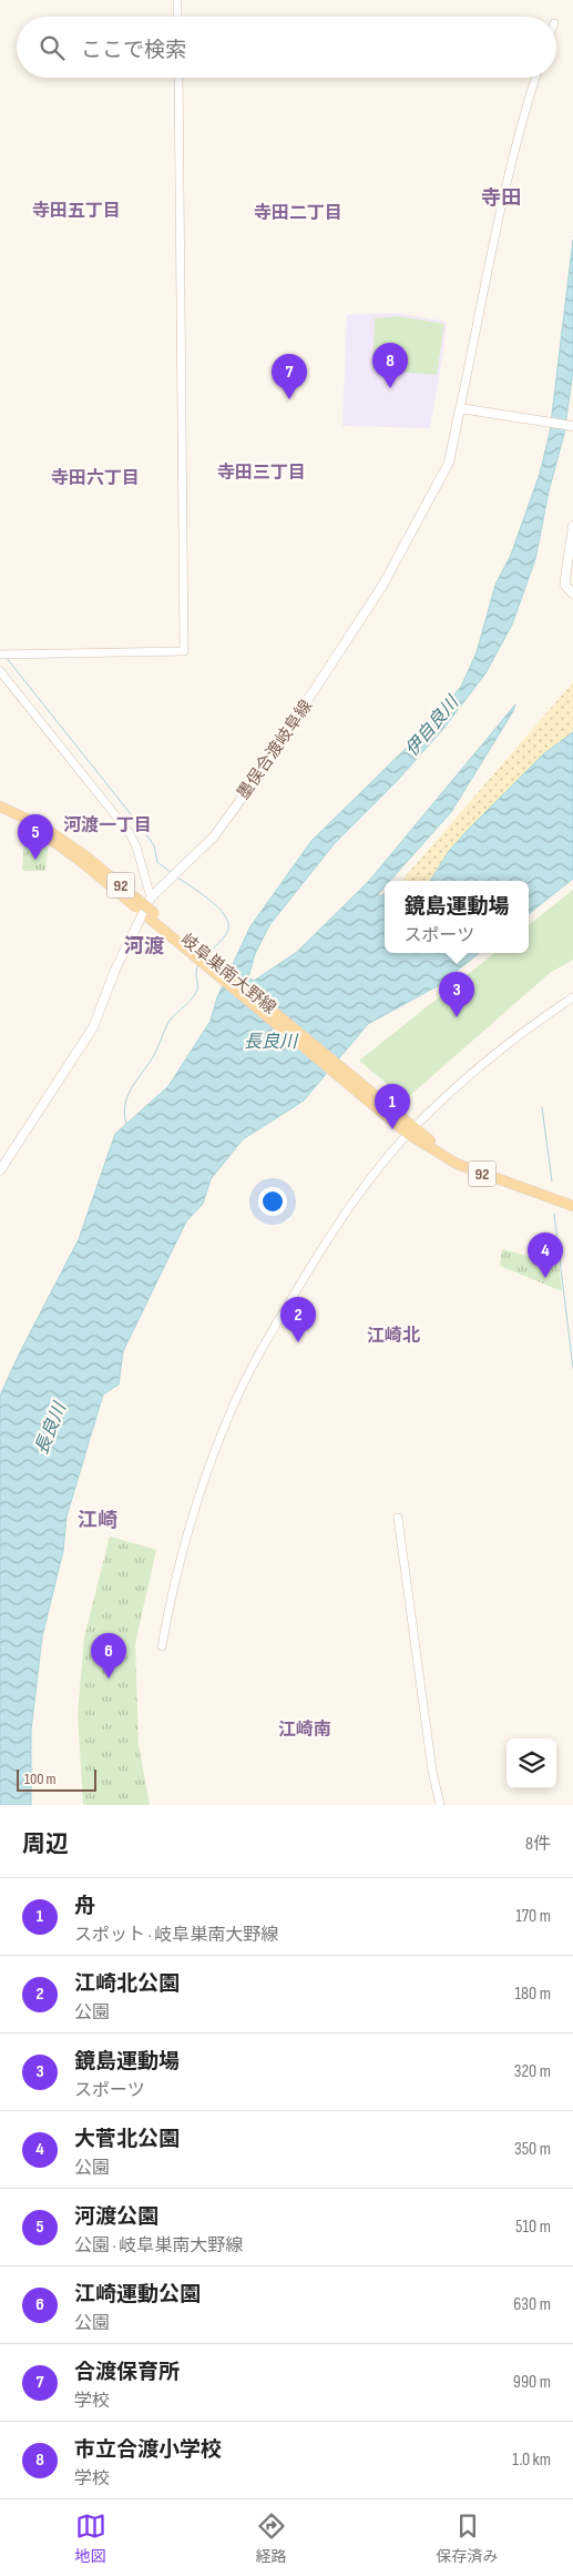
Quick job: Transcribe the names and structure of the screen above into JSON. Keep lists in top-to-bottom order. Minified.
{"streets":{"main road":["墨俣合渡岐阜線","92","岐阜巣南大野線"]},"districts":["寺田","寺田五丁目","寺田二丁目","寺田三丁目","寺田六丁目","河渡一丁目","河渡","江崎北","江崎","江崎南"],"water":["伊自良川","長良川"],"scale_bar":"100 m","page":{"search":"ここで検索","pins":["8","7","5","3","1","4","2","6"],"popup":["鏡島運動場","スポーツ"],"scale":"100 m","heading":["周辺","8件"],"list":[{"mark":"1","name":"舟","note":"スポット · 岐阜巣南大野線","value":"170 m"},{"mark":"2","name":"江崎北公園","note":"公園","value":"180 m"},{"mark":"3","name":"鏡島運動場","note":"スポーツ","value":"320 m"},{"mark":"4","name":"大菅北公園","note":"公園","value":"350 m"},{"mark":"5","name":"河渡公園","note":"公園 · 岐阜巣南大野線","value":"510 m"},{"mark":"6","name":"江崎運動公園","note":"公園","value":"630 m"},{"mark":"7","name":"合渡保育所","note":"学校","value":"990 m"},{"mark":"8","name":"市立合渡小学校","note":"学校","value":"1.0 km"}],"nav":["地図","経路","保存済み"]}}
